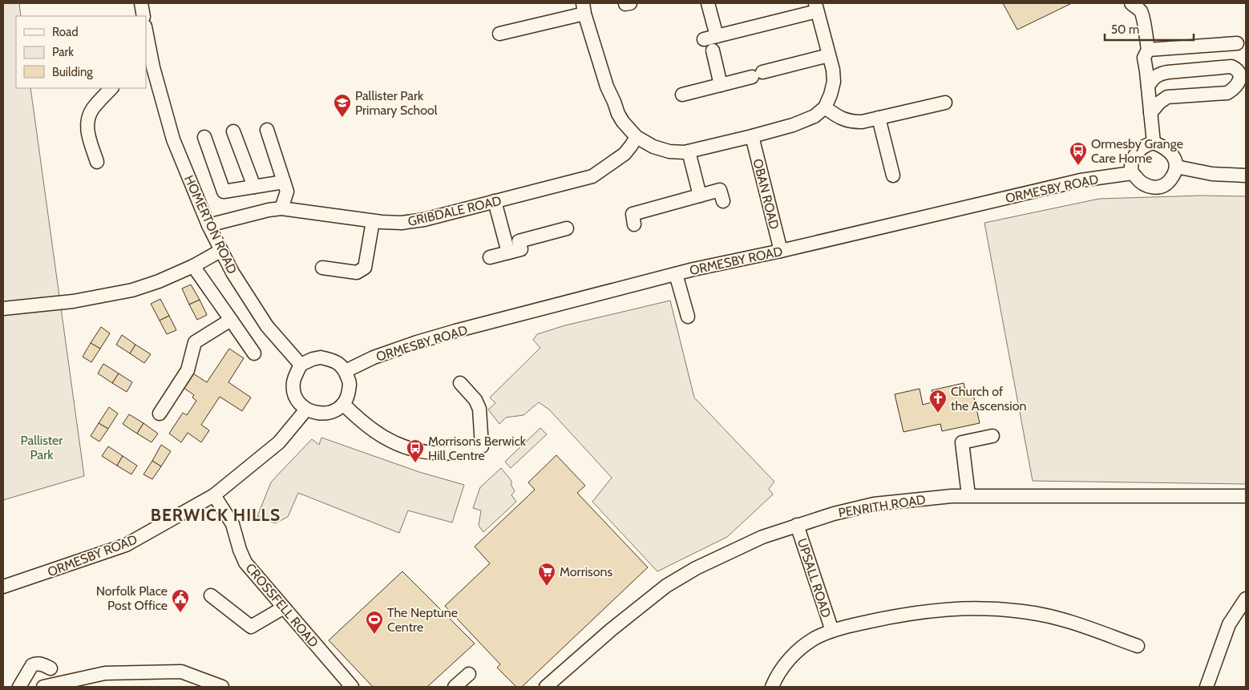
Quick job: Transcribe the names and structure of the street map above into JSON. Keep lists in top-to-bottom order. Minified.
{"streets":{"street":["ORMESBY ROAD","OBAN ROAD","GRIBDALE ROAD","HOMERTON ROAD","PENRITH ROAD","UPSALL ROAD","CROSSFELL ROAD"]},"crossings":[["ORMESBY ROAD","OBAN ROAD"],["ORMESBY ROAD","HOMERTON ROAD"],["ORMESBY ROAD","CROSSFELL ROAD"],["GRIBDALE ROAD","HOMERTON ROAD"],["PENRITH ROAD","UPSALL ROAD"]],"districts":["BERWICK HILLS"],"parks":["Pallister Park"],"places":{"school or university":["Pallister Park Primary School"],"bus stop":["Ormesby Grange Care Home","Morrisons Berwick Hill Centre"],"church":["Church of the Ascension"],"supermarket":["Morrisons"],"public building":["Norfolk Place Post Office"],"sports":["The Neptune Centre"]},"legend":["Road","Park","Building"],"scale_bar":"50 m"}
